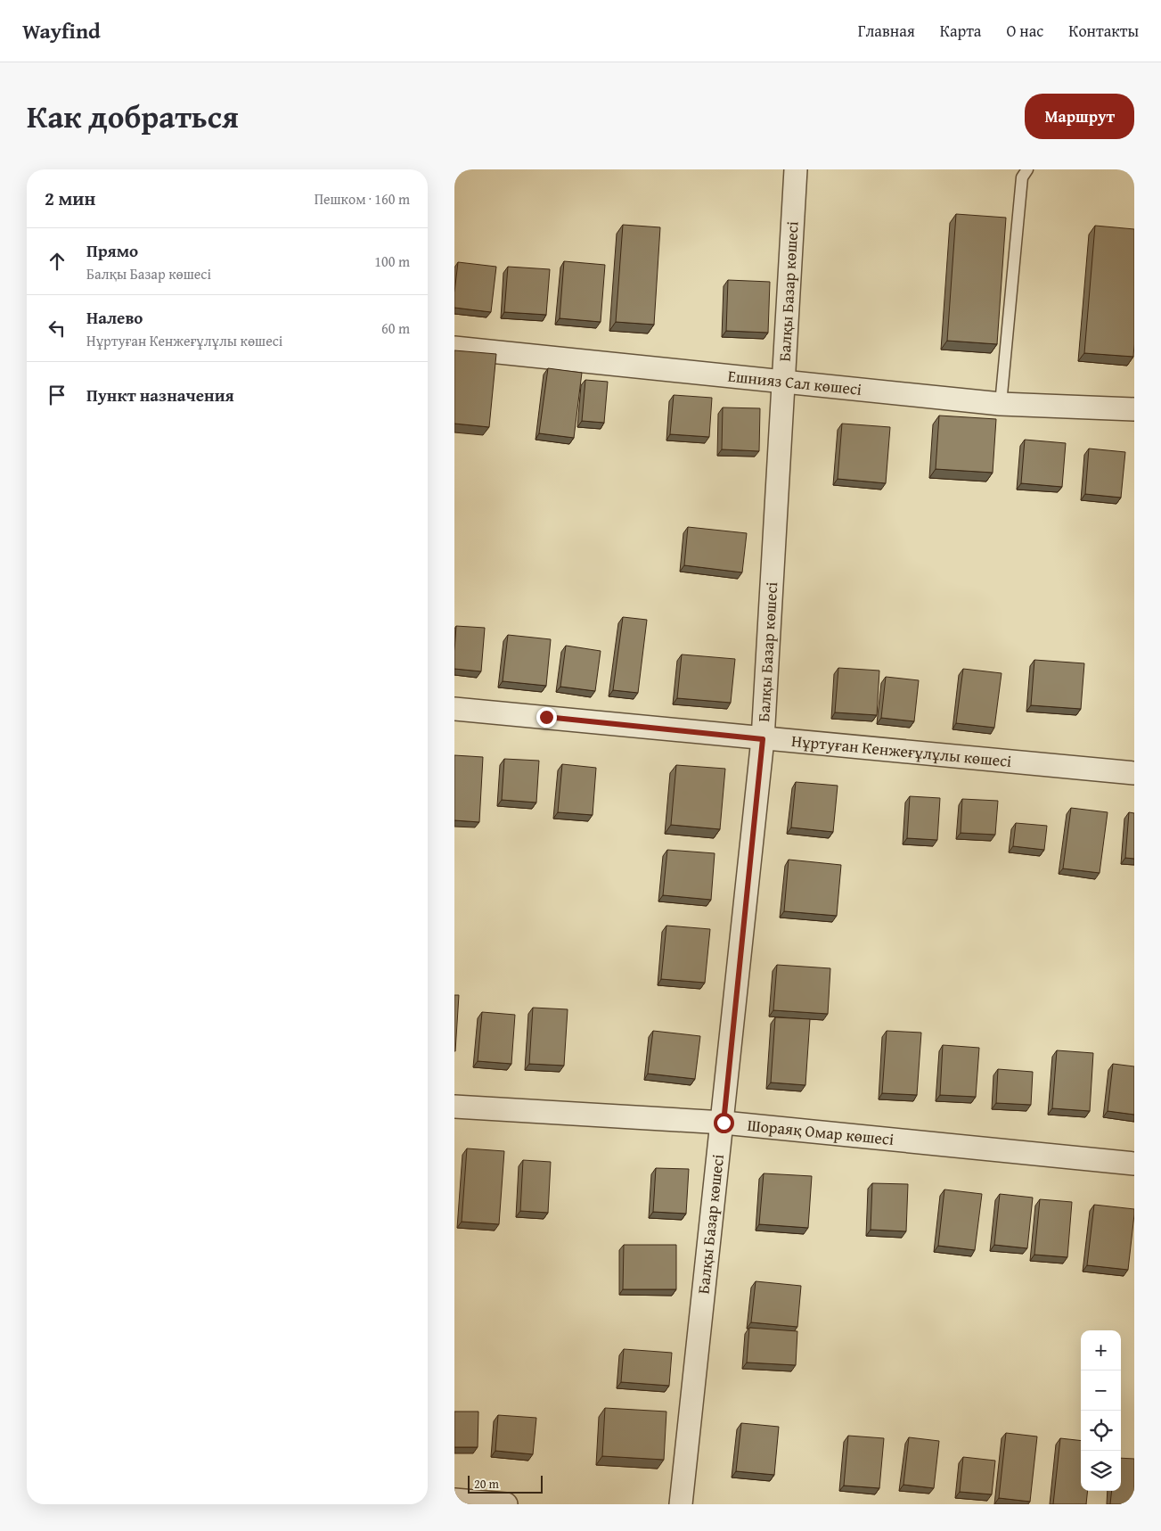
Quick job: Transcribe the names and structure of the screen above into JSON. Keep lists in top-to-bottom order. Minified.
{"streets":{"street":["Балқы Базар көшесі","Ешнияз Сал көшесі","Нұртуған Кенжеғұлұлы көшесі","Шораяқ Омар көшесі"]},"crossings":[["Балқы Базар көшесі","Ешнияз Сал көшесі"],["Балқы Базар көшесі","Нұртуған Кенжеғұлұлы көшесі"],["Балқы Базар көшесі","Шораяқ Омар көшесі"]],"scale_bar":"20 m","page":{"header":"Wayfind","nav":["Главная","Карта","О нас","Контакты"],"title":"Как добраться","buttons":"Маршрут","heading":["2 мин","Пешком · 160 m"],"list":[["Прямо","Балқы Базар көшесі","100 m"],["Налево","Нұртуған Кенжеғұлұлы көшесі","60 m"],"Пункт назначения"],"map_buttons":["+","−"],"scale":"20 m"}}
